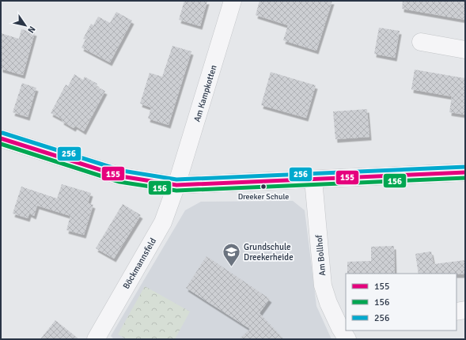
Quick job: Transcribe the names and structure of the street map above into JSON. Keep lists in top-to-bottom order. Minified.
{"streets":{"street":["Am Kampkotten","Am Bollhof","Böckmannsfeld"]},"crossings":[["Am Kampkotten","Böckmannsfeld"]],"places":{"other":["Dreeker Schule"],"school or university":["Grundschule Dreekerheide"]},"lines":["transit line 256","transit line 155","transit line 156"],"legend":["155","156","256"],"north":"bottom right"}
